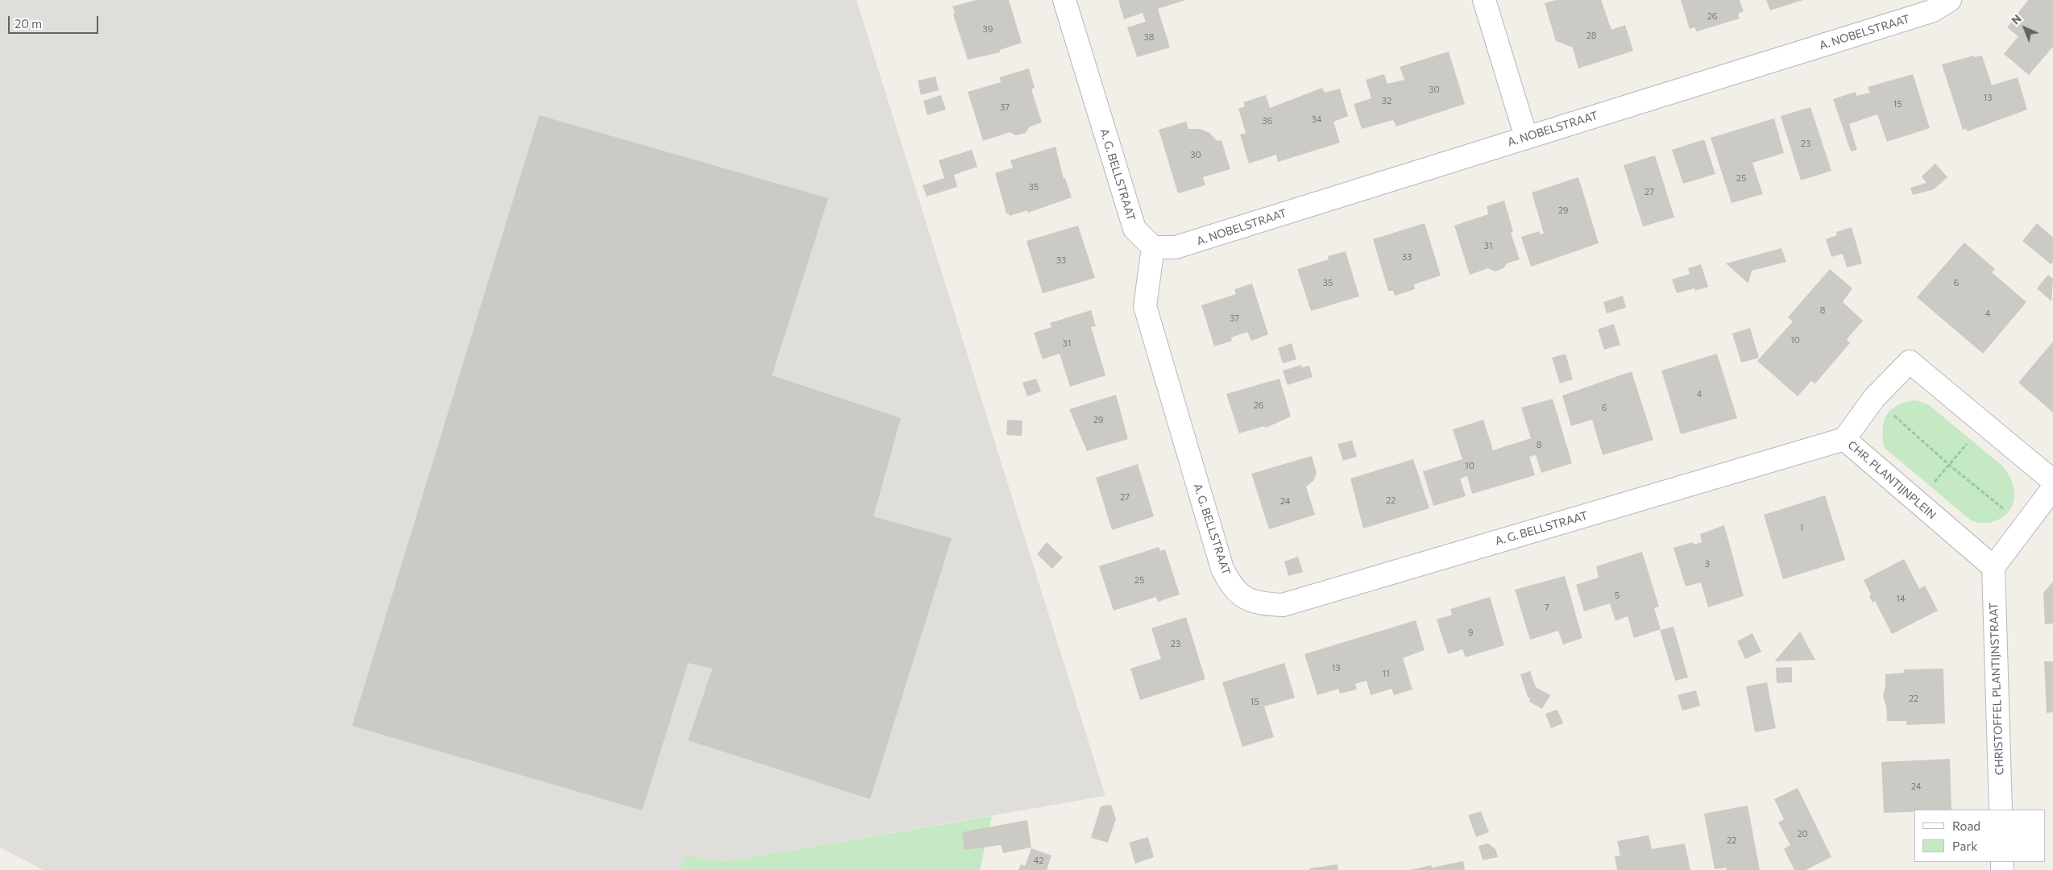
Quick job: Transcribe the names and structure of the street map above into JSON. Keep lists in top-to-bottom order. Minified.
{"streets":{"street":["A. NOBELSTRAAT","A. G. BELLSTRAAT","CHR. PLANTIJNPLEIN","CHRISTOFFEL PLANTIJNSTRAAT"]},"crossings":[["A. NOBELSTRAAT","A. G. BELLSTRAAT"],["A. G. BELLSTRAAT","CHR. PLANTIJNPLEIN"],["CHR. PLANTIJNPLEIN","CHRISTOFFEL PLANTIJNSTRAAT"]],"house_numbers":["26","39","28","38","30","13","32","15","37","34","36","23","30","25","35","27","29","31","33","33","35","6","8","4","37","10","31","4","26","6","29","8","10","27","22","24","1","3","25","5","14","7","9","23","13","11","22","15","24","20","22","42"],"legend":["Road","Park"],"scale_bar":"20 m","north":"top left"}
